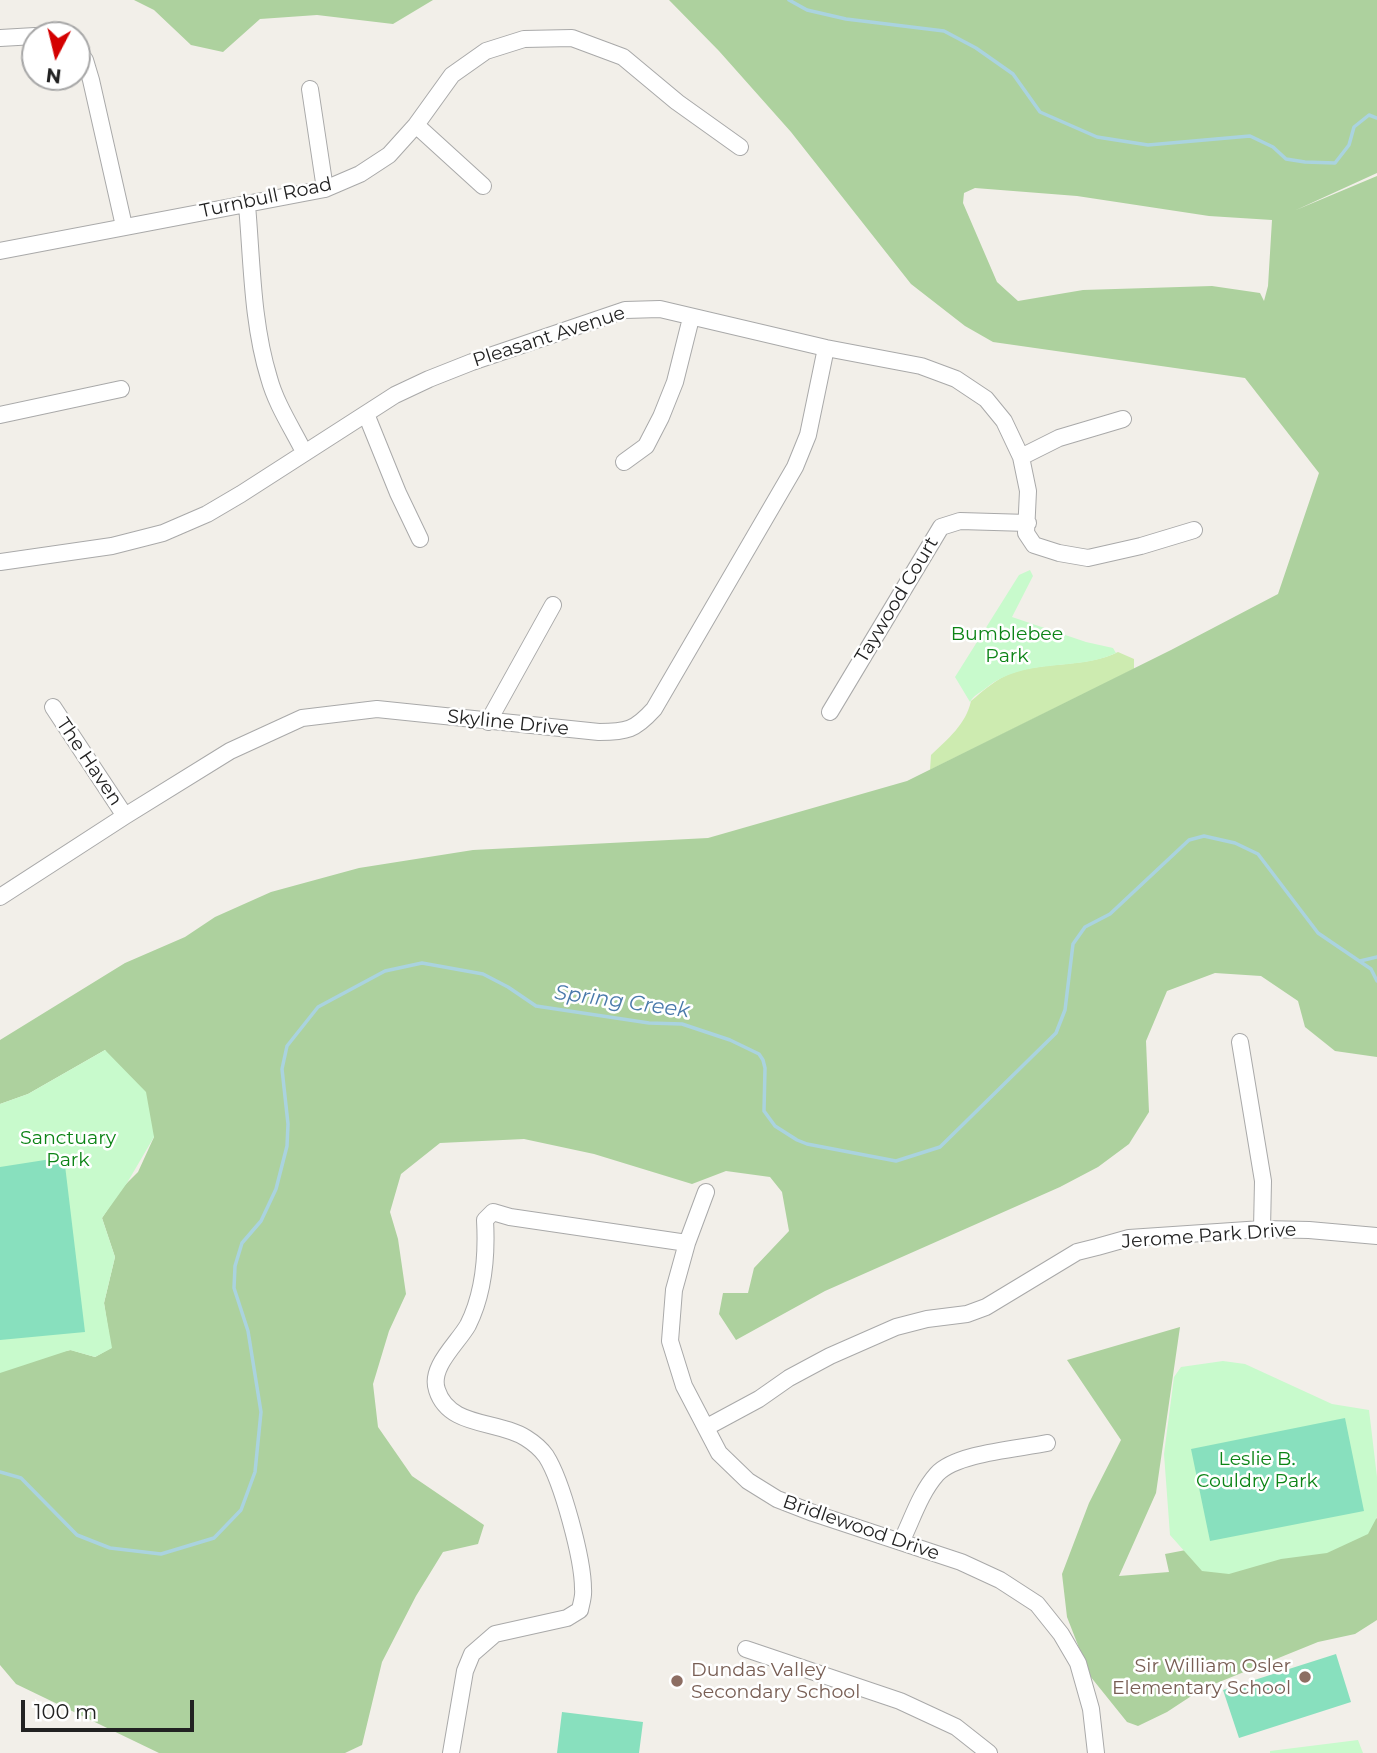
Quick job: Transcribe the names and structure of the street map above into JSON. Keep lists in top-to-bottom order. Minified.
{"streets":{"street":["Turnbull Road","Pleasant Avenue","Taywood Court","Skyline Drive","The Haven","Jerome Park Drive","Bridlewood Drive"]},"crossings":[["Pleasant Avenue","Taywood Court"],["Pleasant Avenue","Skyline Drive"],["Skyline Drive","The Haven"],["Jerome Park Drive","Bridlewood Drive"]],"water":["Spring Creek"],"parks":["Bumblebee Park","Sanctuary Park","Leslie B. Couldry Park"],"places":["Sir William Osler Elementary School","Dundas Valley Secondary School"],"scale_bar":"100 m","north":"bottom"}
